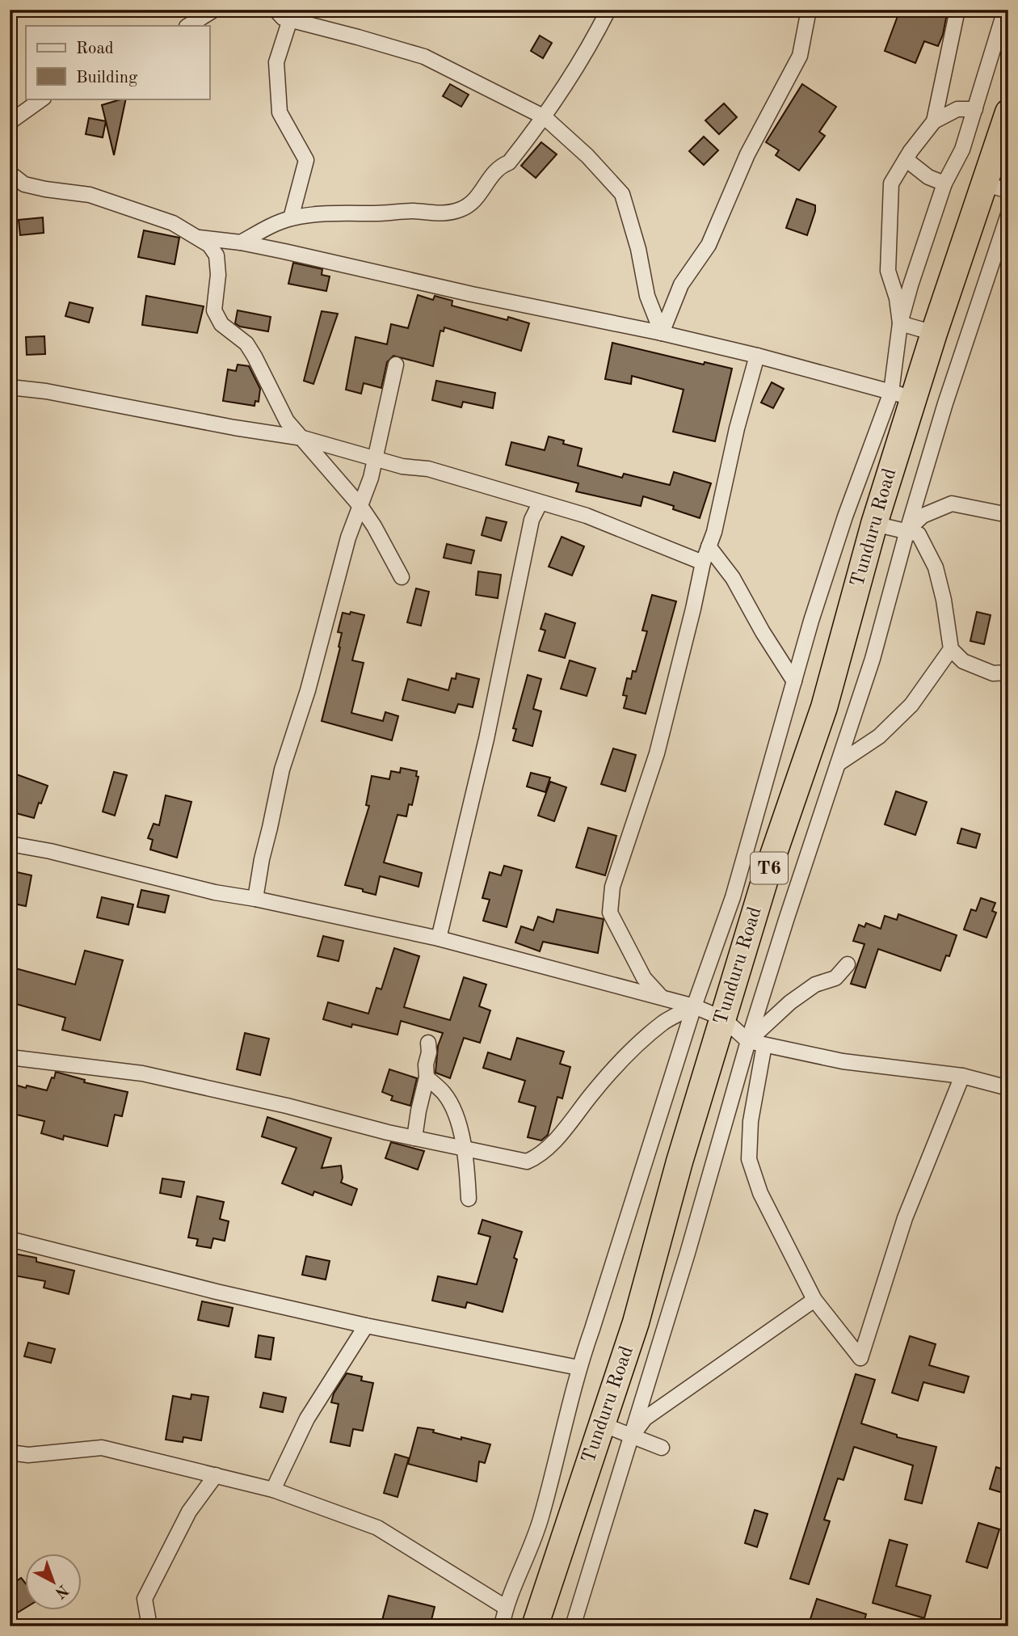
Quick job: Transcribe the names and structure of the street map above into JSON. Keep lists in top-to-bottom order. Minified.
{"streets":{"highway":["Tunduru Road","T6"]},"legend":["Road","Building"],"north":"bottom right"}
